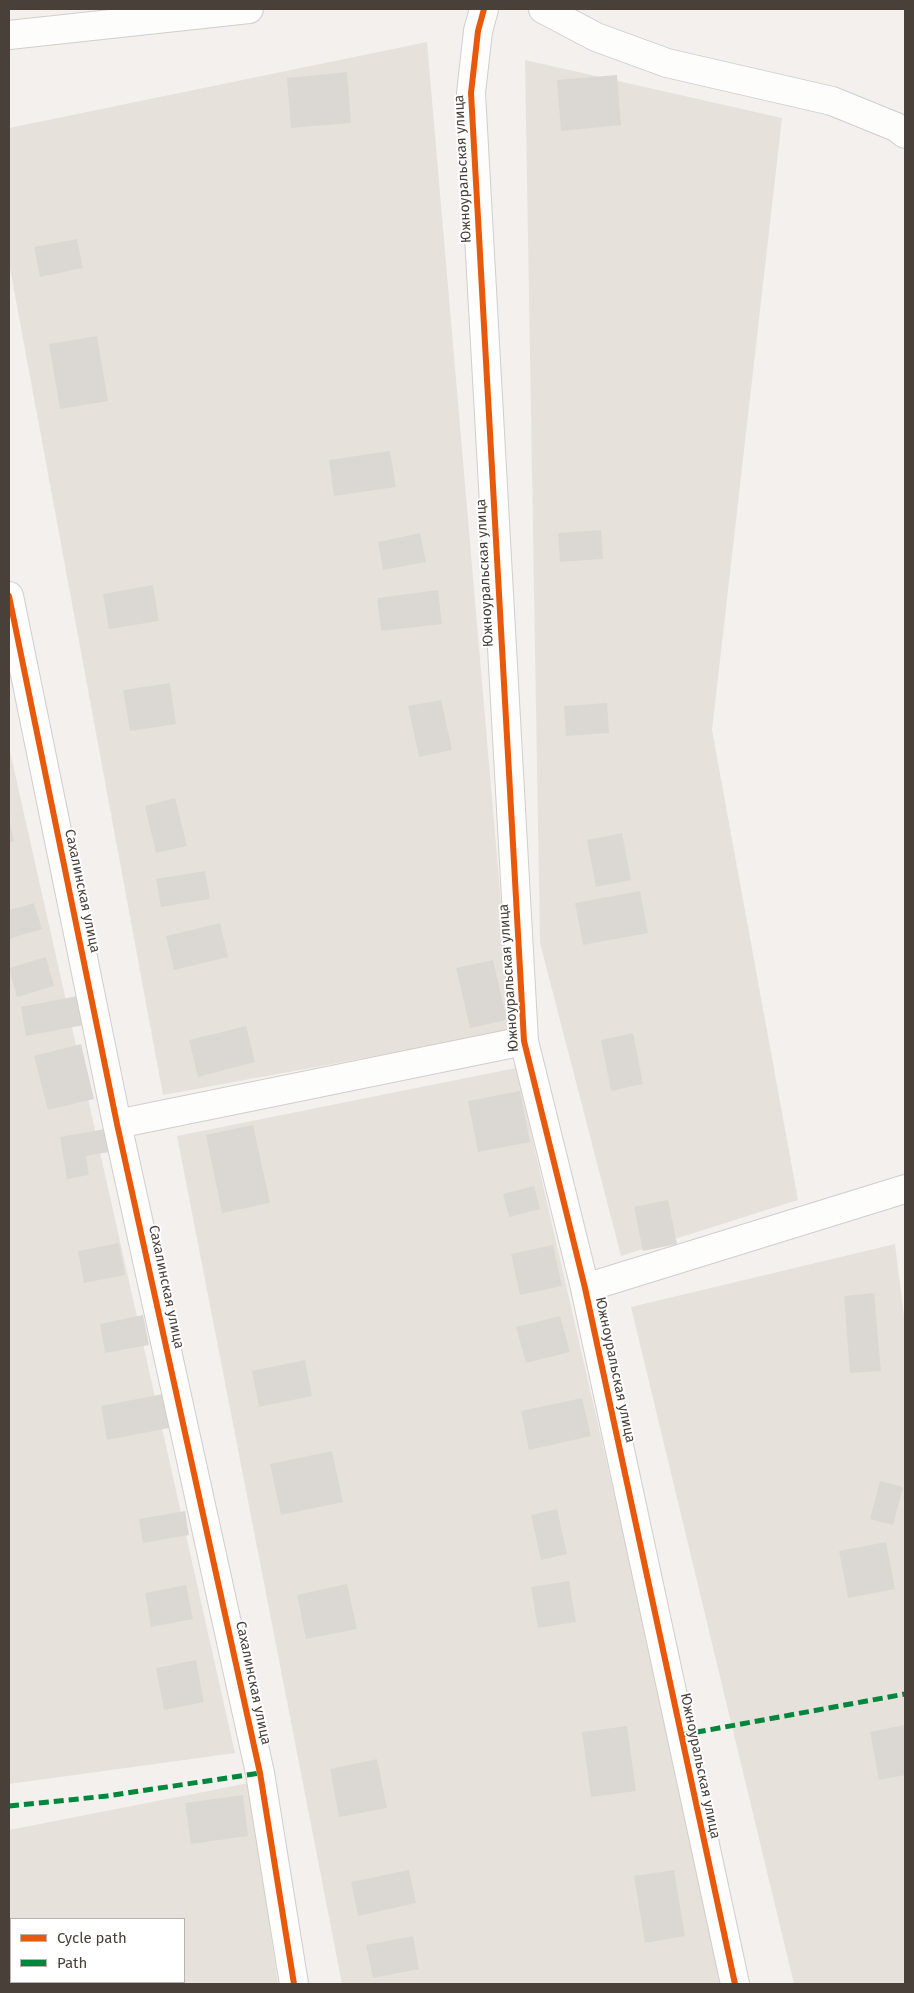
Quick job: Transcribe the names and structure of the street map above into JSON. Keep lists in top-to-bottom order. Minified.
{"streets":{"street":["Южноуральская улица","Сахалинская улица"]},"legend":["Cycle path","Path"]}
